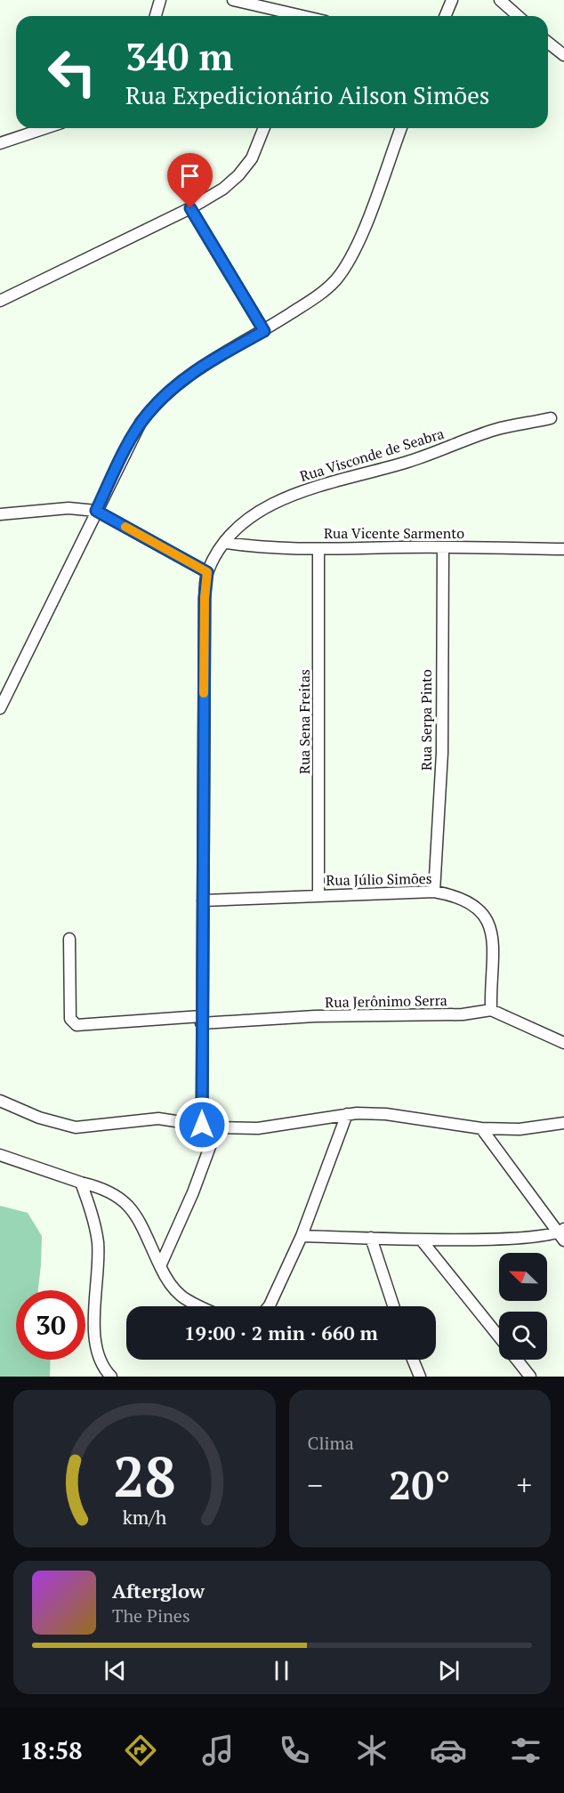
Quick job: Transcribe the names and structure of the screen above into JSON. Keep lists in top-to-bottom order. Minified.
{"streets":{"street":["Rua Visconde de Seabra","Rua Vicente Sarmento","Rua Serpa Pinto","Rua Sena Freitas","Rua Júlio Simões","Rua Jerônimo Serra"]},"crossings":[["Rua Visconde de Seabra","Rua Vicente Sarmento"],["Rua Visconde de Seabra","Rua Júlio Simões"],["Rua Visconde de Seabra","Rua Jerônimo Serra"],["Rua Vicente Sarmento","Rua Serpa Pinto"],["Rua Vicente Sarmento","Rua Sena Freitas"],["Rua Serpa Pinto","Rua Júlio Simões"],["Rua Sena Freitas","Rua Júlio Simões"],["Rua Júlio Simões","Rua Jerônimo Serra"]],"north":"top left","page":{"turn":["340 m","Rua Expedicionário Ailson Simões"],"limit":"30","trip":"19:00 · 2 min · 660 m","tile":"Clima","heat":["−","20°","+"],"song":["Afterglow","The Pines"],"tabs":"18:58","gauge":["28","km/h"]}}
